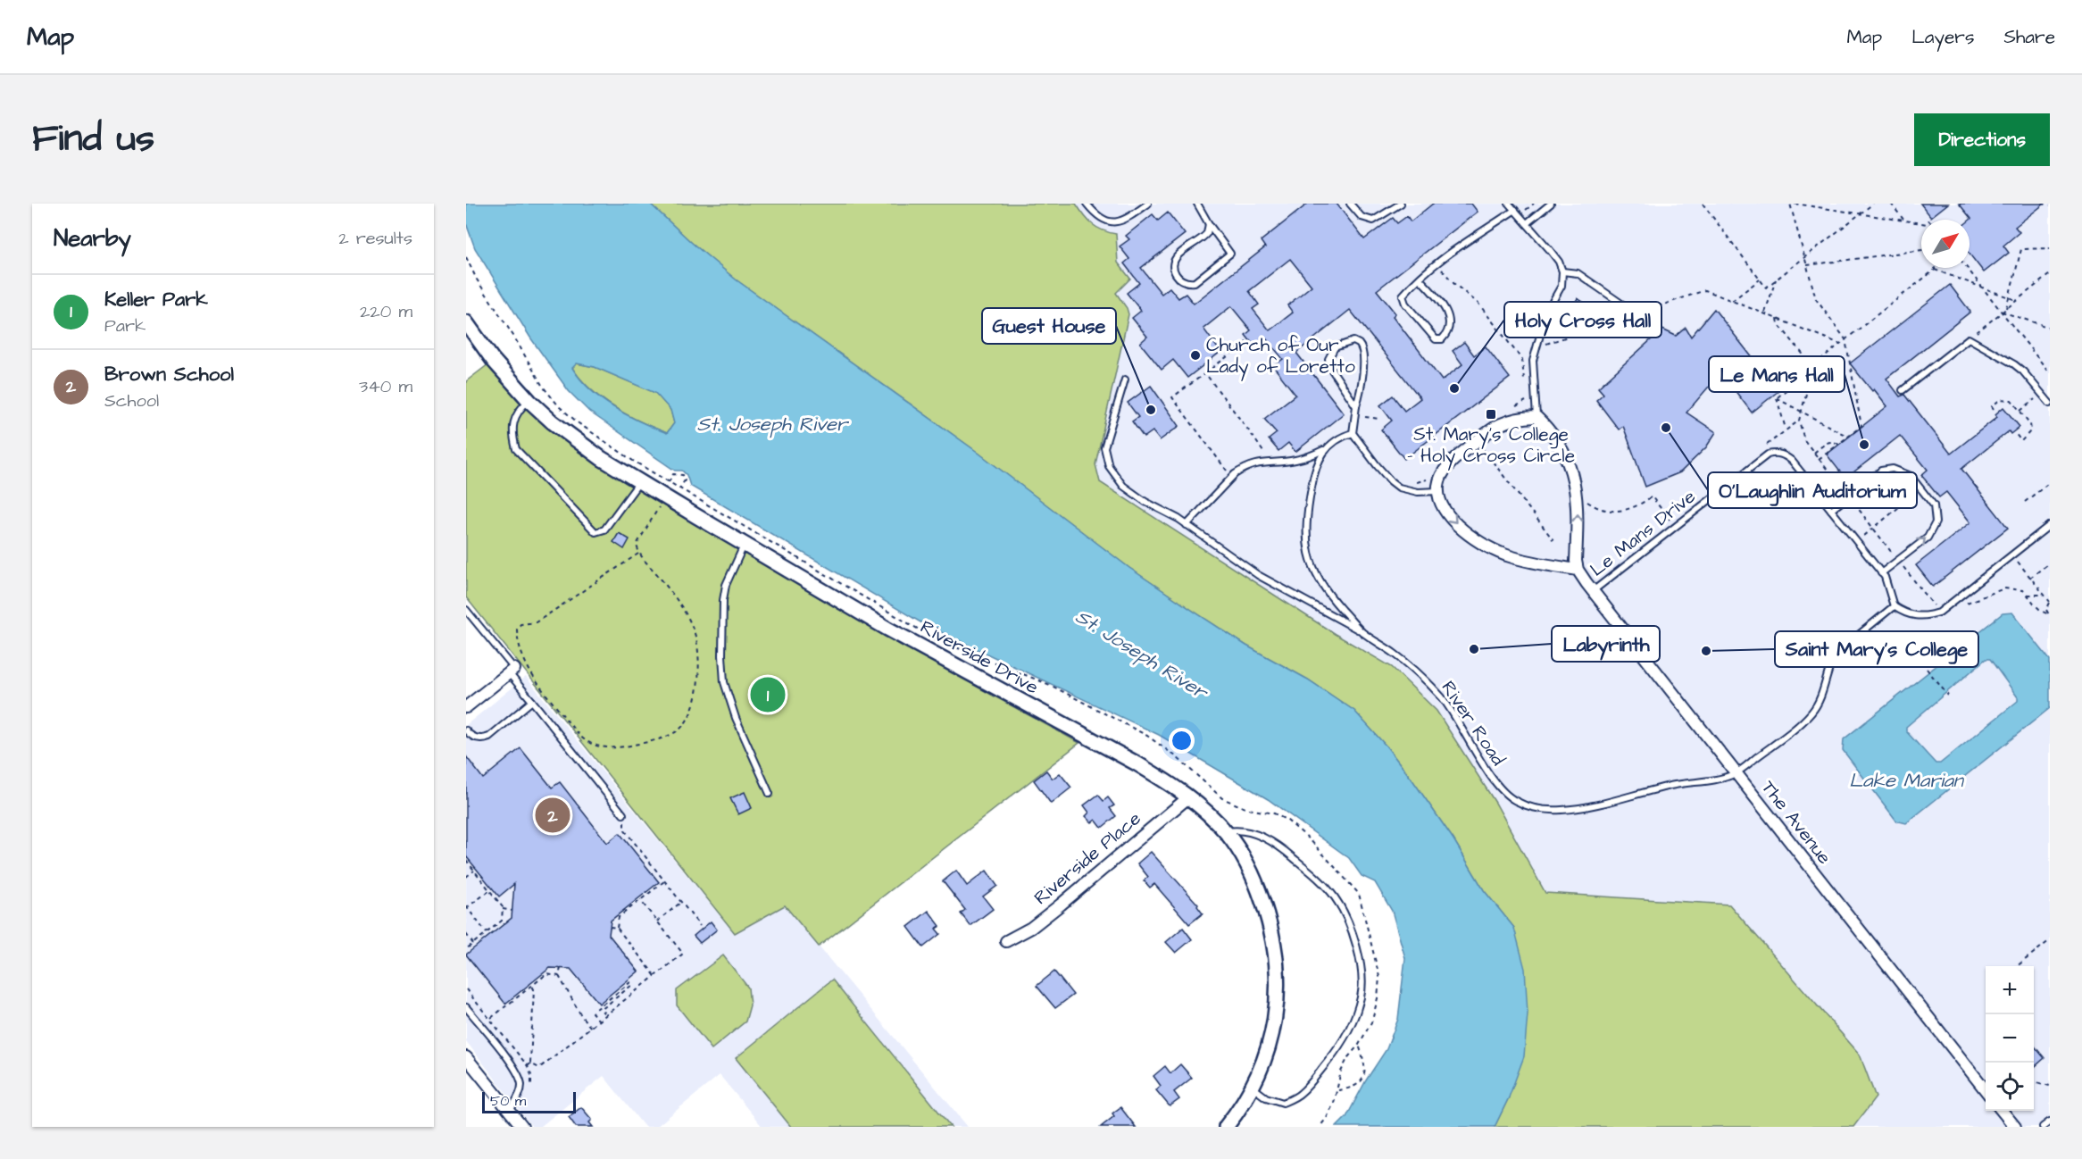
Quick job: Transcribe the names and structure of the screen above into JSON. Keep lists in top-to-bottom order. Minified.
{"streets":{"street":["Riverside Drive","The Avenue","Riverside Place"],"lane":["Le Mans Drive","River Road"]},"crossings":[["Le Mans Drive","The Avenue"],["Riverside Drive","Riverside Place"],["River Road","The Avenue"]],"water":["St. Joseph River","Lake Marian"],"places":{"other":["Church of Our Lady of Loretto","Holy Cross Hall","Guest House","O'Laughlin Auditorium","Le Mans Hall","Labyrinth","Saint Mary's College"],"transit":["St. Mary's College - Holy Cross Circle"]},"scale_bar":"50 m","north":"top right","page":{"header":"Map","nav":["Map","Layers","Share"],"title":"Find us","buttons":"Directions","heading":["Nearby","2 results"],"list":[{"mark":"1","name":"Keller Park","note":"Park","value":"220 m"},{"mark":"2","name":"Brown School","note":"School","value":"340 m"}],"pins":["1","2"],"map_buttons":["+","−"],"scale":"50 m"}}
